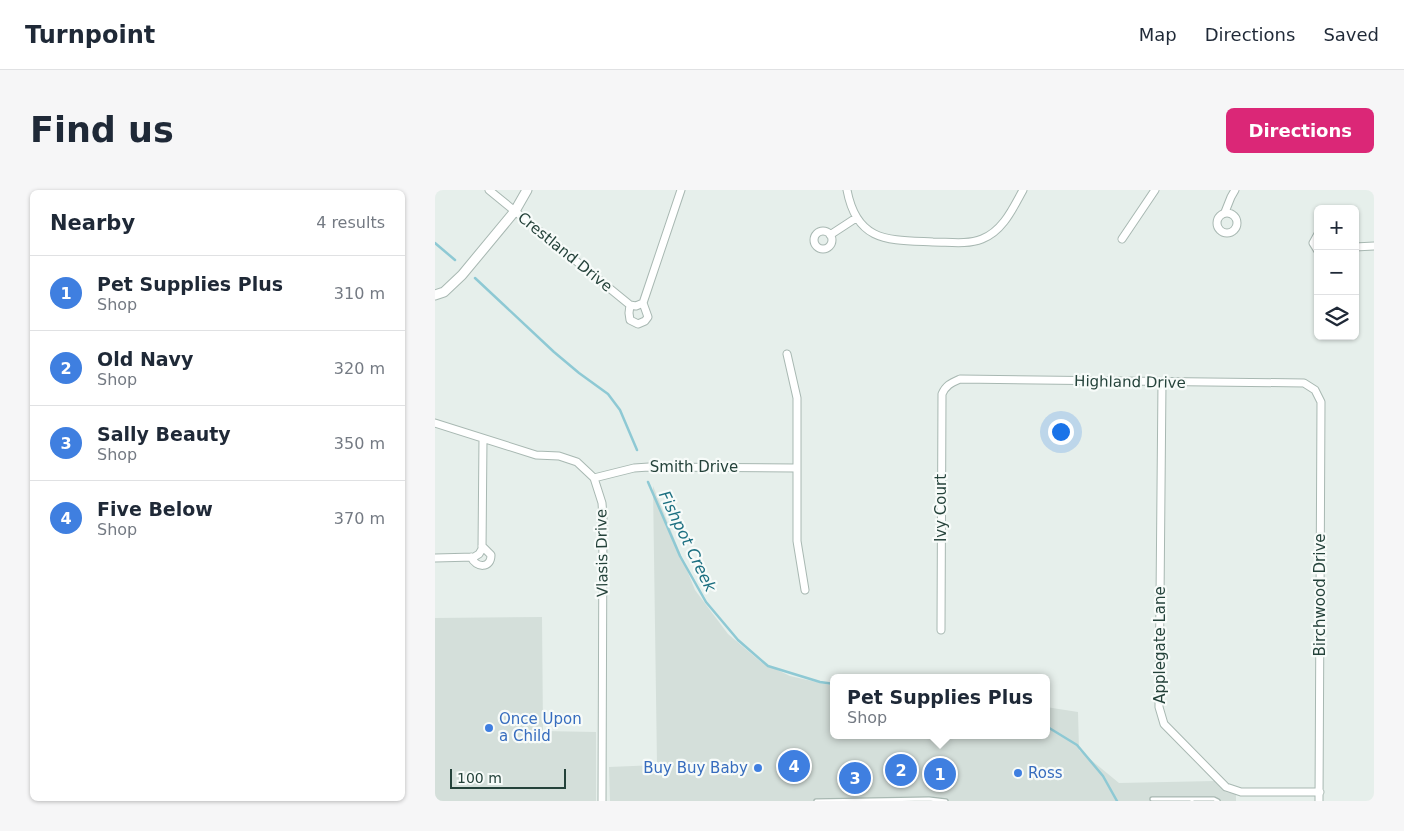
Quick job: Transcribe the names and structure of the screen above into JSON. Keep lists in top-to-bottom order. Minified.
{"streets":{"street":["Crestland Drive","Highland Drive","Smith Drive","Ivy Court","Vlasis Drive","Birchwood Drive","Applegate Lane"]},"crossings":[["Highland Drive","Ivy Court"],["Highland Drive","Birchwood Drive"],["Highland Drive","Applegate Lane"],["Smith Drive","Vlasis Drive"],["Birchwood Drive","Applegate Lane"]],"water":["Fishpot Creek"],"places":["Once Upon a Child","Buy Buy Baby","Ross"],"scale_bar":"100 m","page":{"header":"Turnpoint","nav":["Map","Directions","Saved"],"buttons":"Directions","title":"Find us","heading":["Nearby","4 results"],"map_buttons":["+","−"],"list":[{"mark":"1","name":"Pet Supplies Plus","note":"Shop","value":"310 m"},{"mark":"2","name":"Old Navy","note":"Shop","value":"320 m"},{"mark":"3","name":"Sally Beauty","note":"Shop","value":"350 m"},{"mark":"4","name":"Five Below","note":"Shop","value":"370 m"}],"popup":["Pet Supplies Plus","Shop"],"pins":["4","2","1","3"],"scale":"100 m"}}
